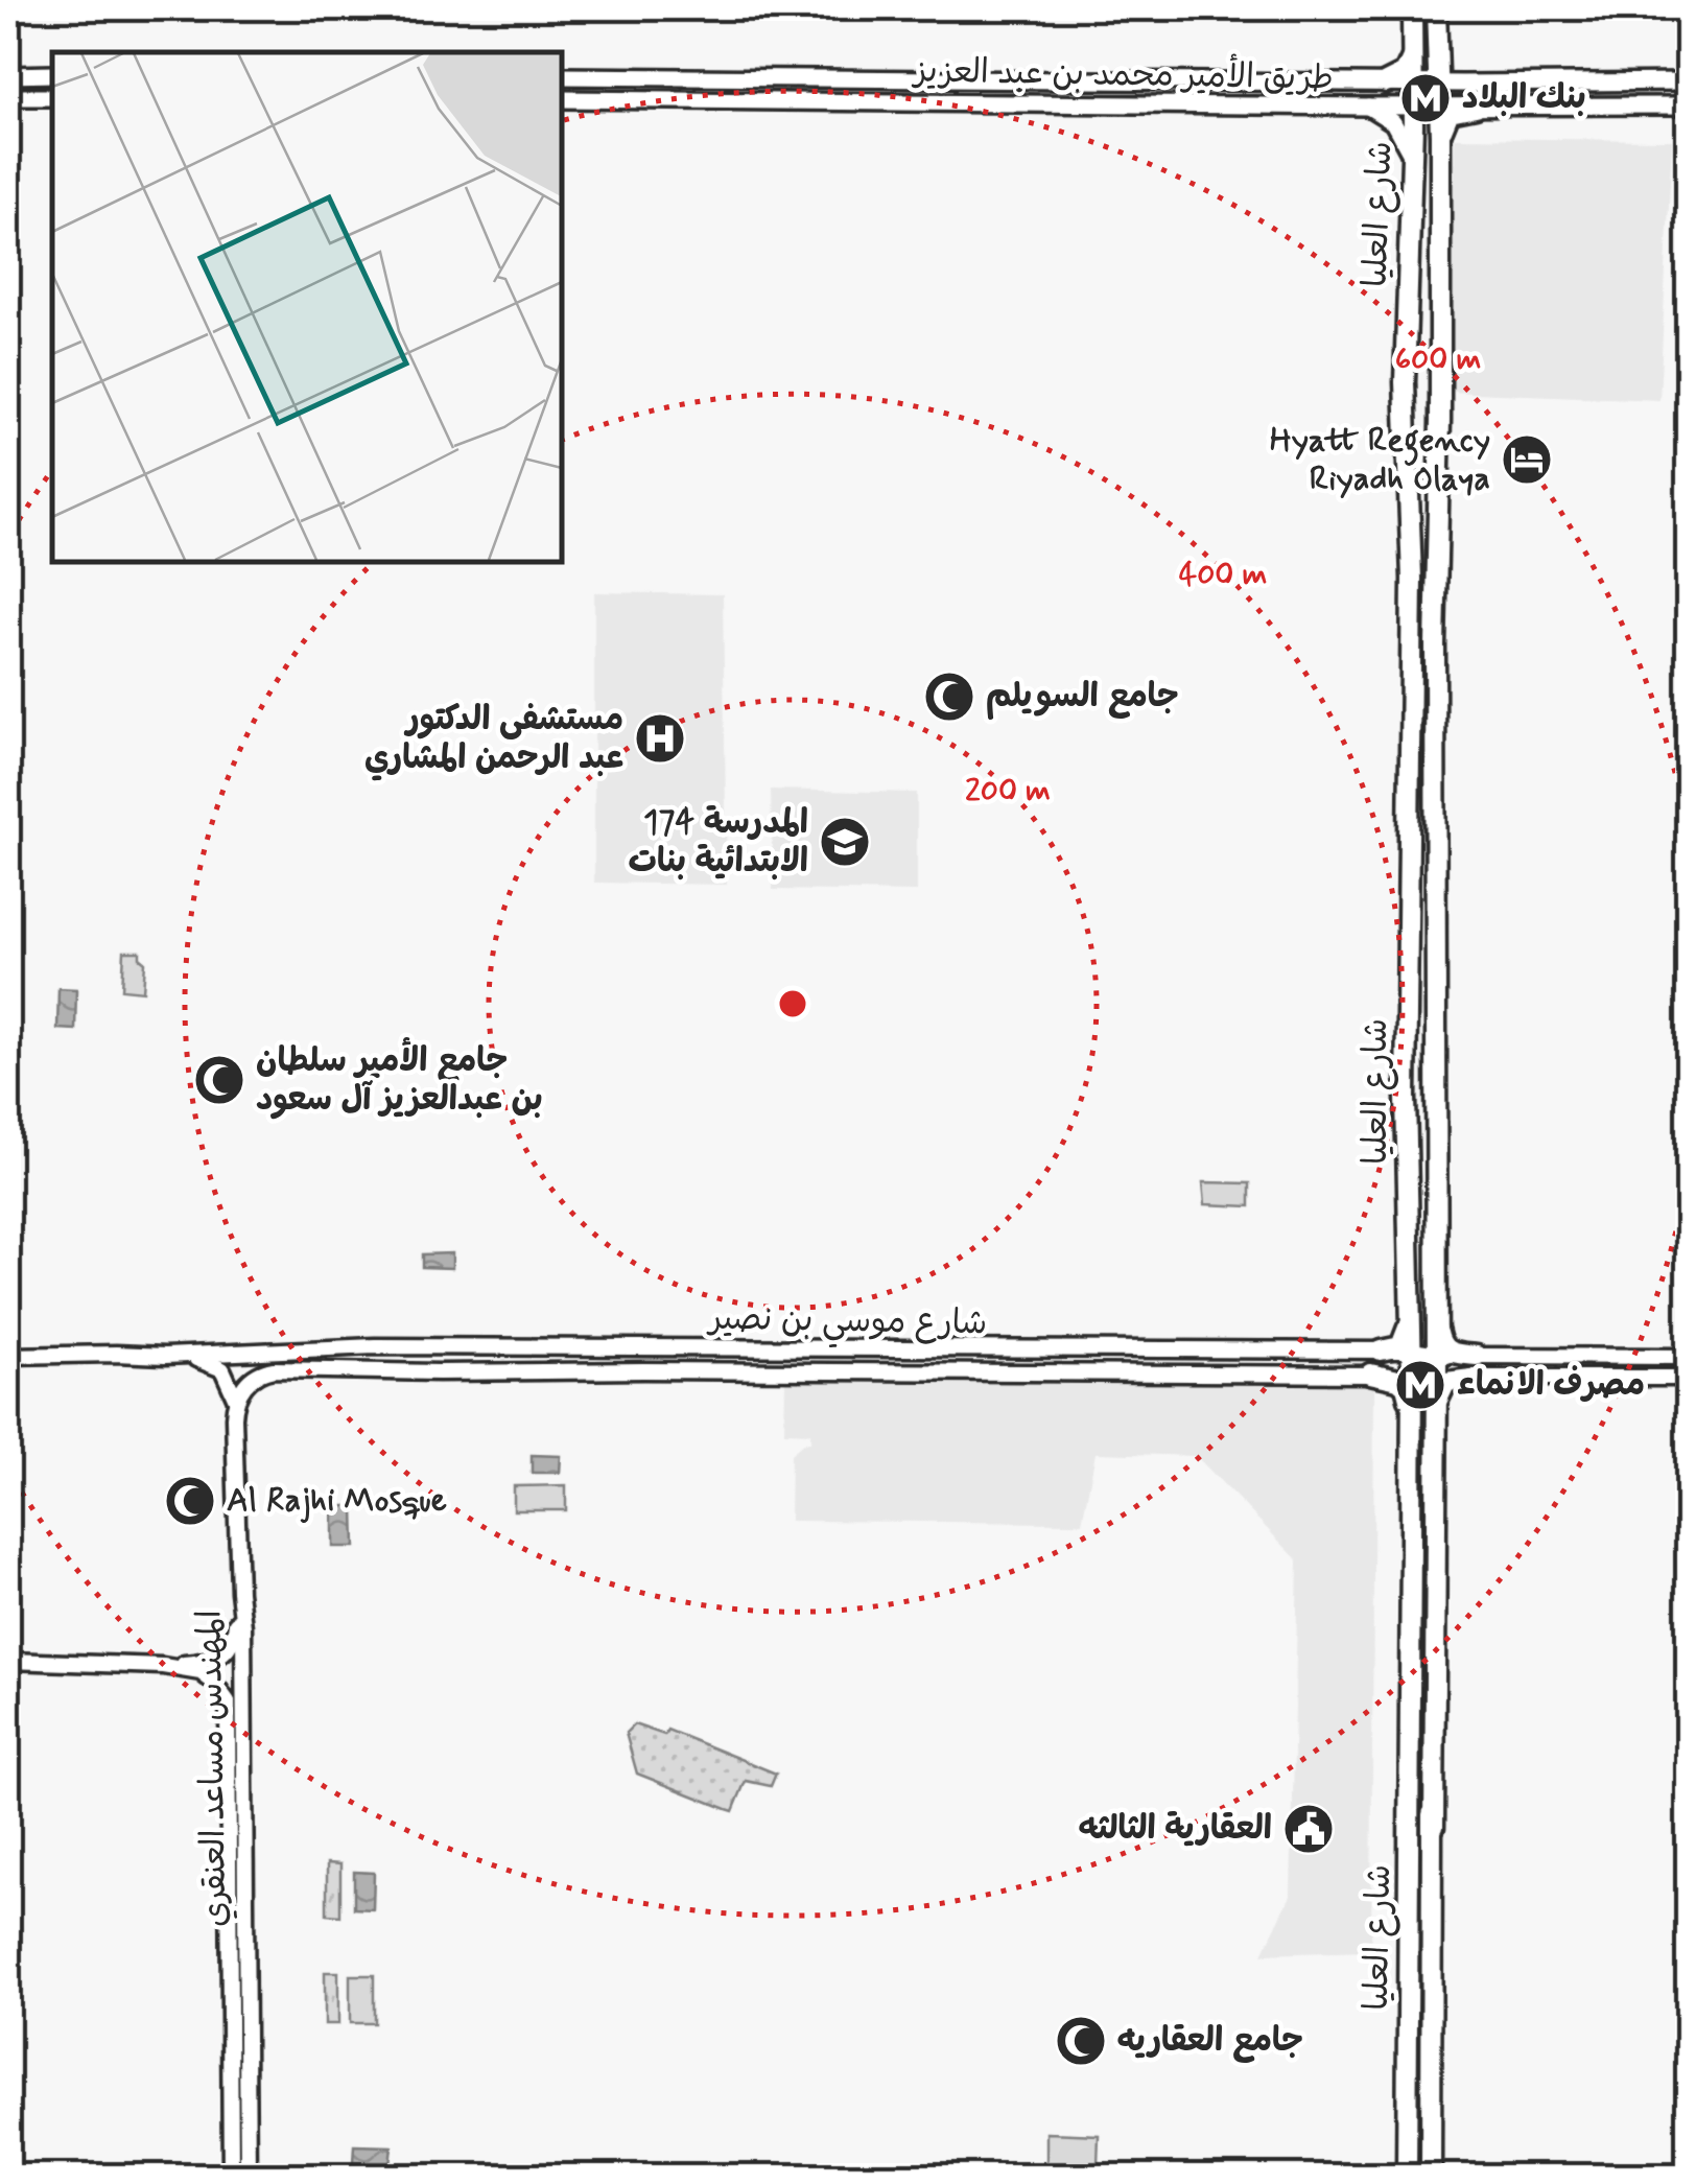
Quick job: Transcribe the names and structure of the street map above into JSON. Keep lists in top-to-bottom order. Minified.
{"streets":{"main road":["طريق الأمير محمد بن عبد العزيز","شارع العليا"],"street":["شارع موسي بن نصير","المهندس مساعد العنقري"]},"crossings":[["طريق الأمير محمد بن عبد العزيز","شارع العليا"],["شارع العليا","شارع موسي بن نصير"],["شارع موسي بن نصير","المهندس مساعد العنقري"]],"places":{"metro station":["بنك البلاد","مصرف الانماء"],"hotel":["Hyatt Regency Riyadh Olaya"],"mosque":["جامع السويلم","جامع الأمير سلطان بن عبدالعزيز آل سعود","Al Rajhi Mosque","جامع العقاريه"],"hospital":["مستشفى الدكتور عبد الرحمن المشاري"],"school or university":["المدرسة 174 الابتدائية بنات"],"public building":["العقارية الثالثه"]},"rings":["600 m","400 m","200 m"]}
